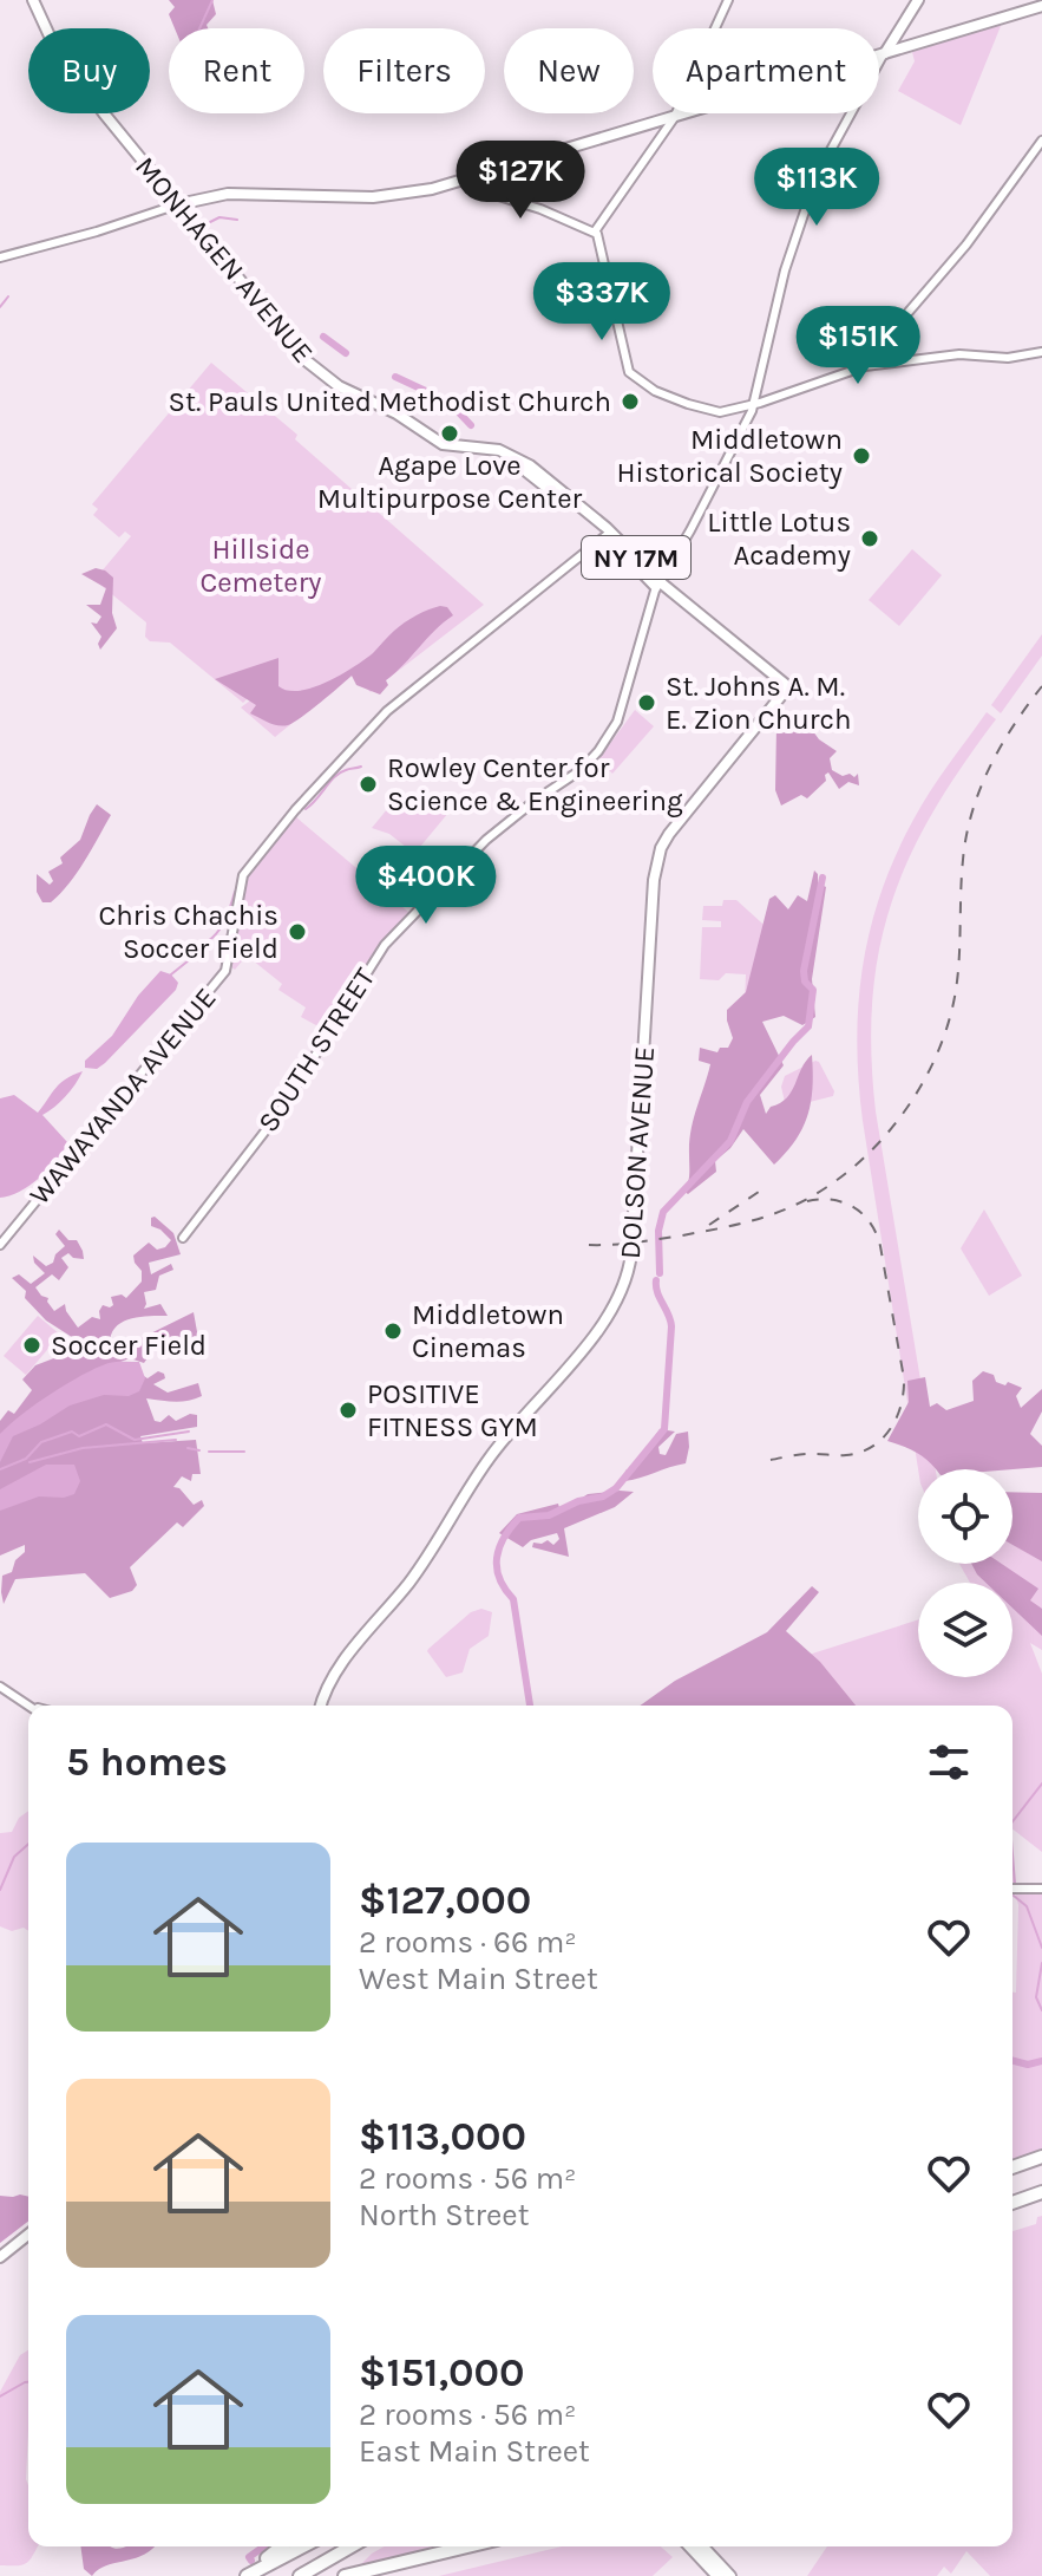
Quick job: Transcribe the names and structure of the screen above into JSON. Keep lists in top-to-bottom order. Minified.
{"streets":{"main road":["MONHAGEN AVENUE","NY 17M","DOLSON AVENUE"],"street":["SOUTH STREET","WAWAYANDA AVENUE"]},"crossings":[["MONHAGEN AVENUE","NY 17M"],["NY 17M","SOUTH STREET"],["NY 17M","WAWAYANDA AVENUE"],["NY 17M","DOLSON AVENUE"],["SOUTH STREET","DOLSON AVENUE"]],"parks":["Hillside Cemetery"],"places":["St. Pauls United Methodist Church","Agape Love Multipurpose Center","Middletown Historical Society","Little Lotus Academy","St. Johns A. M. E. Zion Church","Rowley Center for Science & Engineering","Chris Chachis Soccer Field","Middletown Cinemas","Soccer Field","POSITIVE FITNESS GYM"],"page":{"chip":["Buy","Rent","Filters","New","Apartment"],"price":["$127K","$113K","$337K","$151K","$400K"],"heading":"5 homes","list":[{"name":"$127,000","note":"2 rooms · 66 m² · West Main Street"},{"name":"$113,000","note":"2 rooms · 56 m² · North Street"},{"name":"$151,000","note":"2 rooms · 56 m² · East Main Street"}]}}
